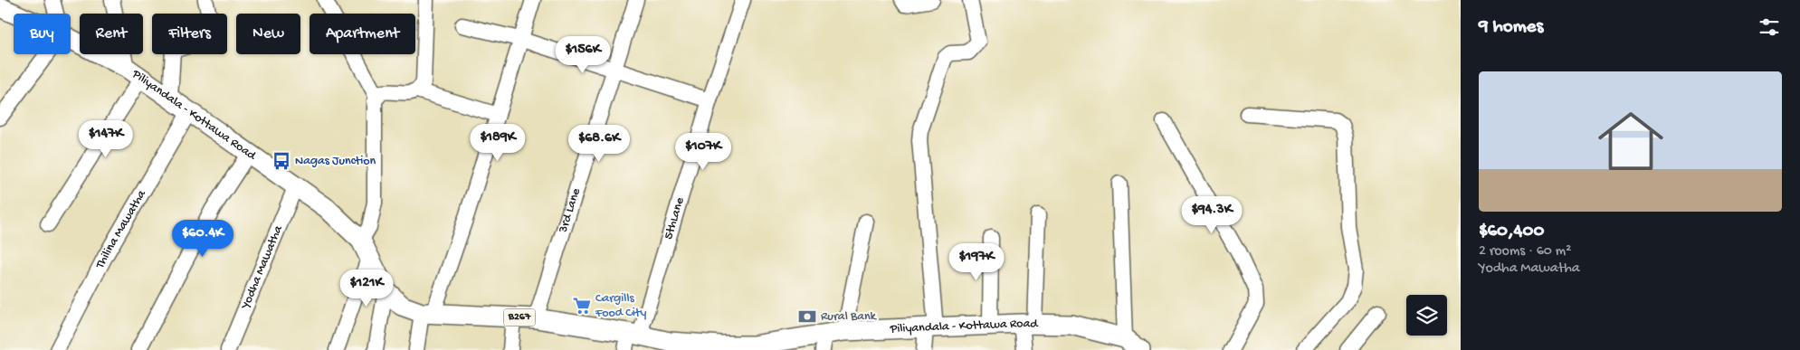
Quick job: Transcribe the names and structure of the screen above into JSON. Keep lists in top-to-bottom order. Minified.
{"streets":{"main road":["Piliyandala - Kottawa Road","B267"],"street":["3rd Lane","5thLane","Thilina Mawatha","Yodha Mawatha"]},"crossings":[["Piliyandala - Kottawa Road","3rd Lane"],["Piliyandala - Kottawa Road","5thLane"],["Piliyandala - Kottawa Road","Thilina Mawatha"],["Piliyandala - Kottawa Road","Yodha Mawatha"]],"places":{"bus stop":["Nagas Junction"],"supermarket":["Cargills Food City"],"bank":["Rural Bank"]},"page":{"heading":"9 homes","chip":["Buy","Rent","Filters","New","Apartment"],"price":["$156K","$147K","$189K","$68.6K","$107K","$94.3K","$60.4K","$197K","$121K"],"list":[{"name":"$60,400","note":"2 rooms · 60 m² · Yodha Mawatha"}]}}
